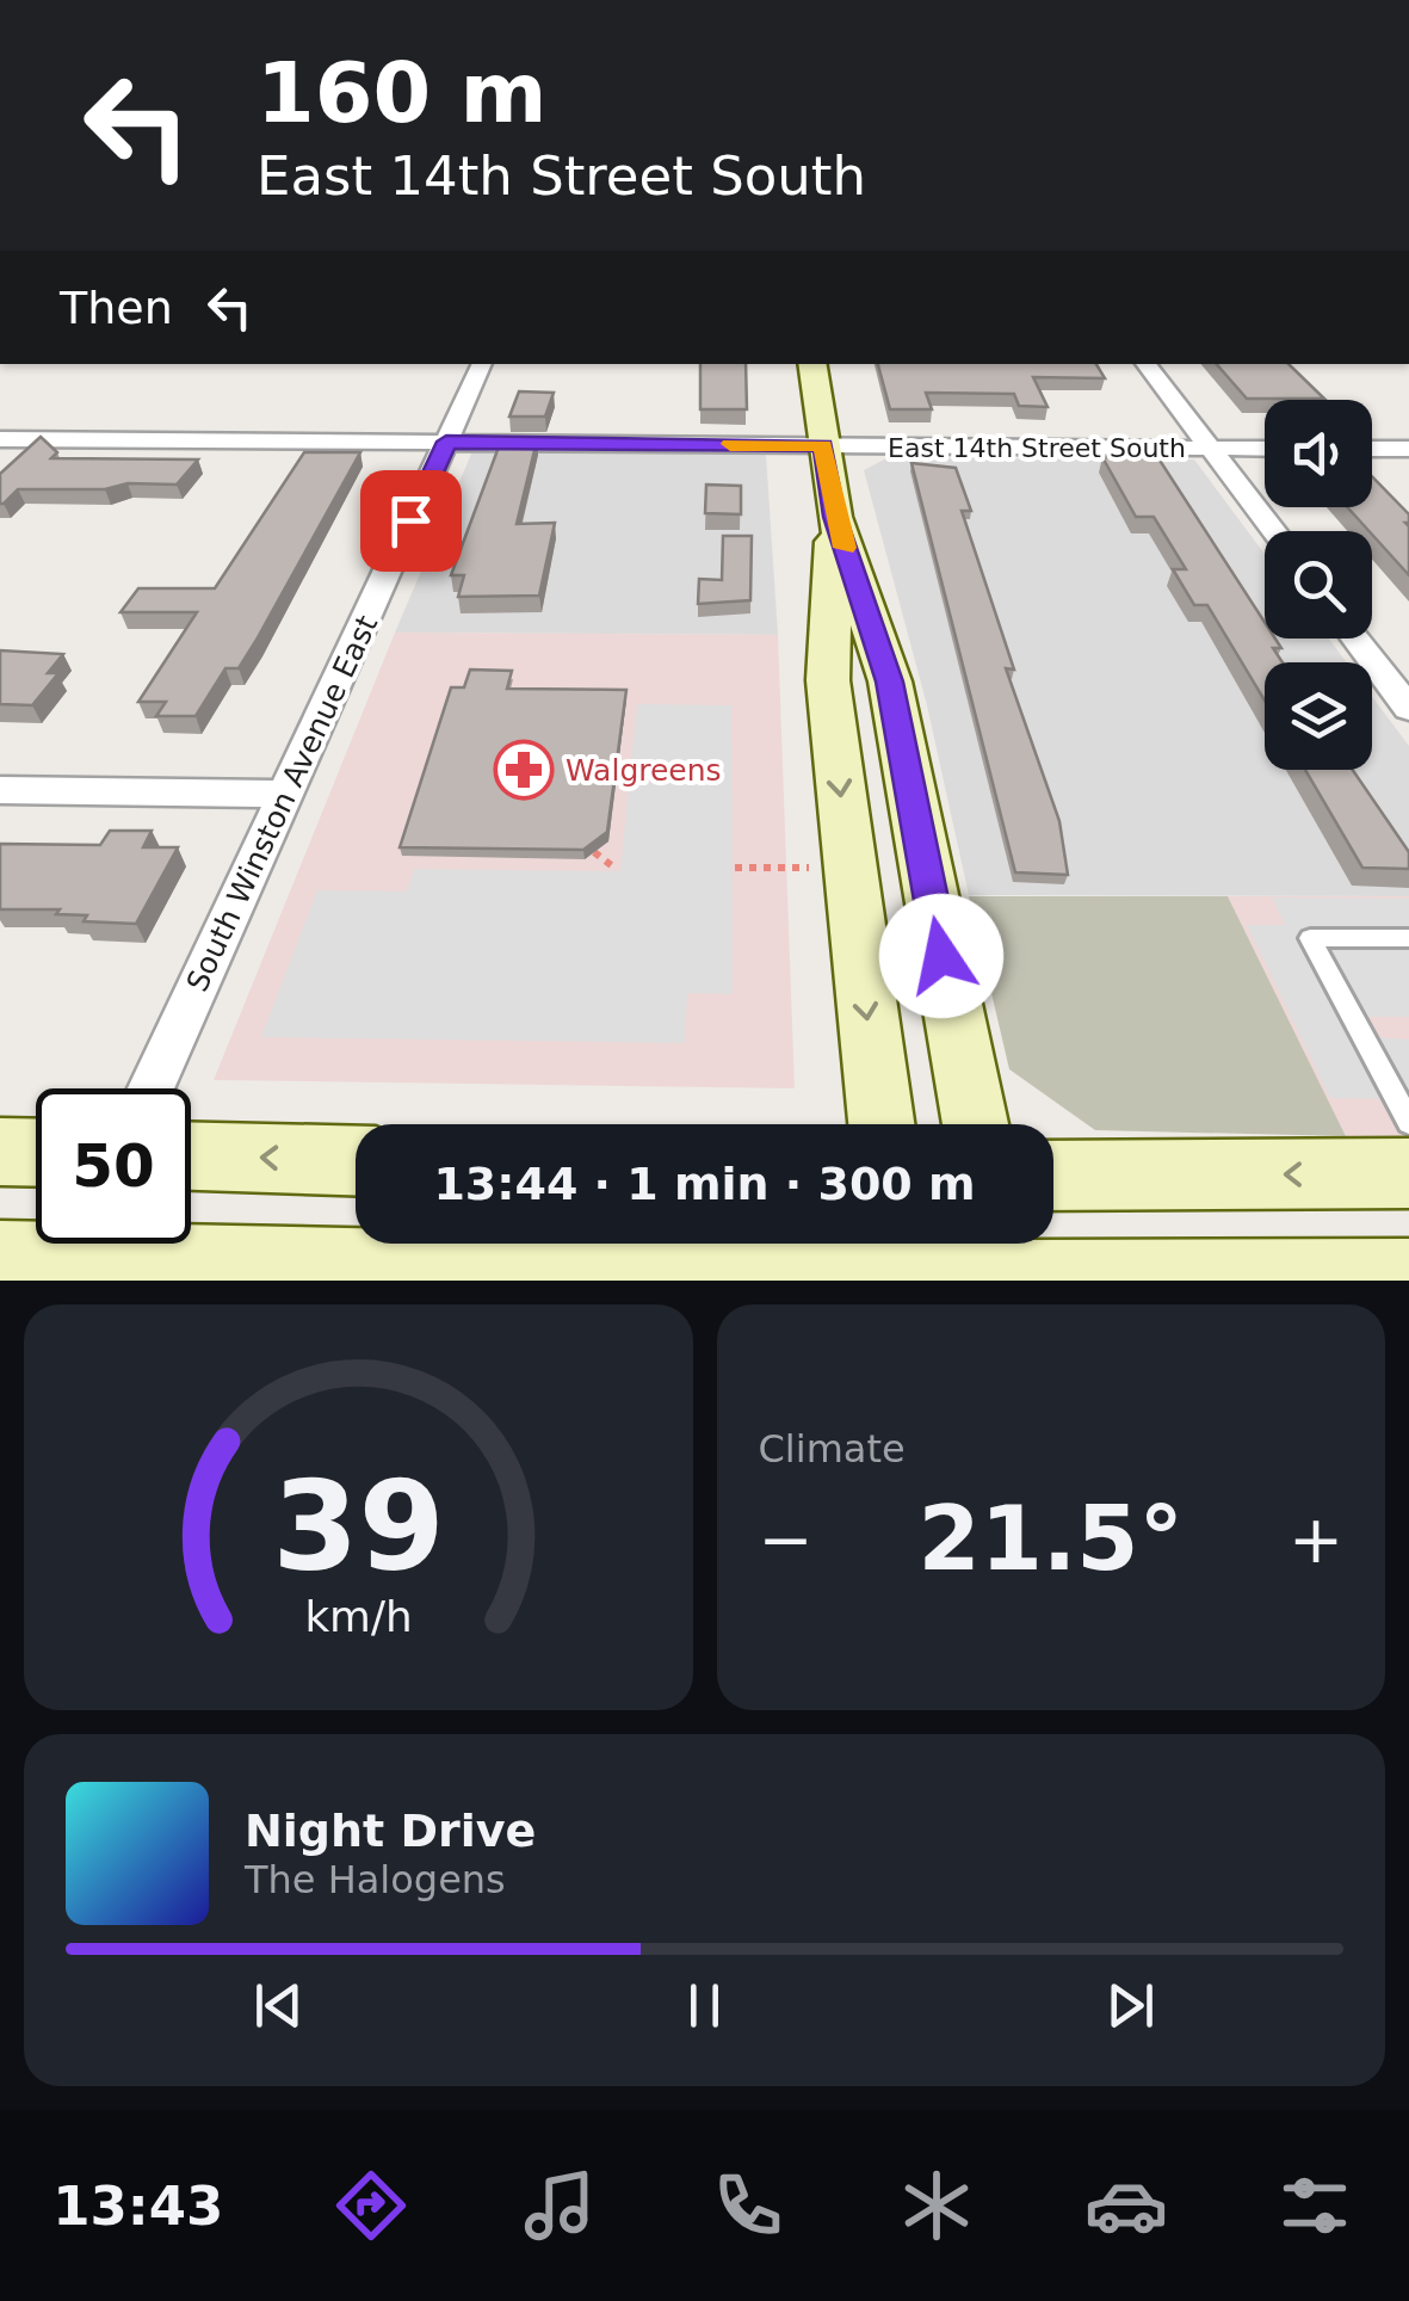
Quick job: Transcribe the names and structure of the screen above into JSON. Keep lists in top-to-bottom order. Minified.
{"streets":{"street":["East 14th Street South","South Winston Avenue East"]},"crossings":[["East 14th Street South","South Winston Avenue East"]],"places":{"pharmacy":["Walgreens"]},"page":{"turn":["160 m","East 14th Street South"],"then":"Then","limit":"50","trip":"13:44 · 1 min · 300 m","tile":"Climate","heat":["−","21.5°","+"],"song":["Night Drive","The Halogens"],"tabs":"13:43","gauge":["39","km/h"]}}
